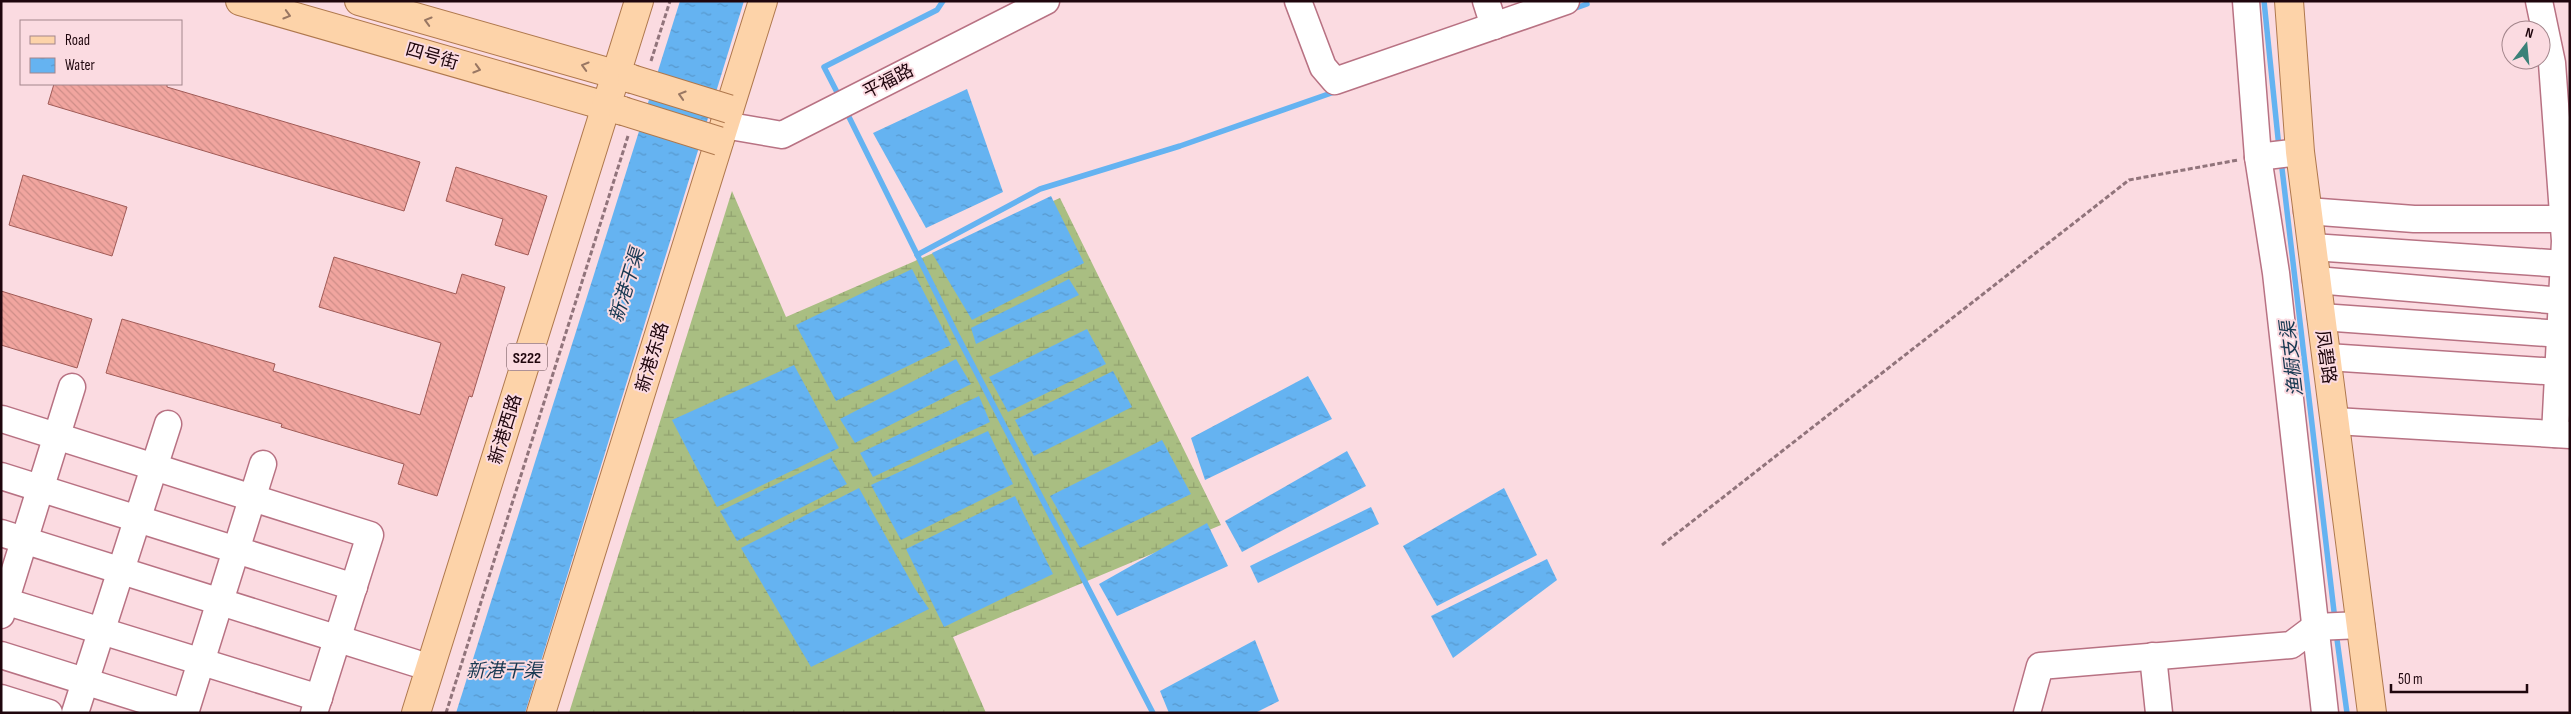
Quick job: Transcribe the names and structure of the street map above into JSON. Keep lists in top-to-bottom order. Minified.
{"streets":{"main road":["四号街","S222","新港东路","凤碧路","新港西路"],"street":["平福路"]},"crossings":[["四号街","平福路"],["四号街","新港东路"],["平福路","新港东路"]],"water":["新港干渠","渔橱支渠"],"legend":["Road","Water"],"scale_bar":"50 m","north":"top"}
